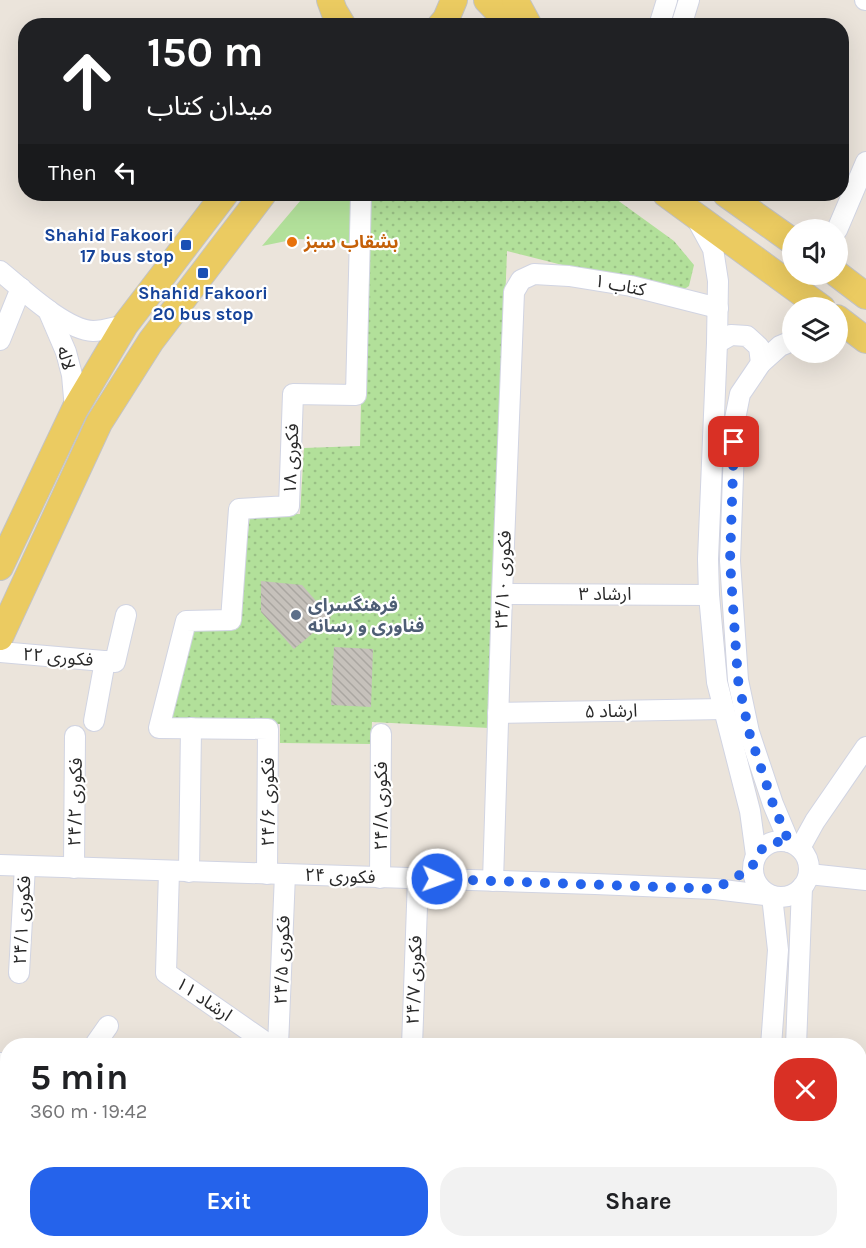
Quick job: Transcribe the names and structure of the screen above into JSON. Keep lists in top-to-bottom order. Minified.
{"streets":{"street":["کتاب ۱","لاله","فکوری ١٨","فکوری ۲۴/۱۰","ارشاد ۳","فکوری ۲۲","ارشاد ۵","فکوری ۲۴/۲","فکوری ۲۴/۶","فکوری ۲۴/۸","فکوری ۲۴","فکوری ۲۴/۱","فکوری ۲۴/۵","فکوری ۲۴/۷","ارشاد ۱۱"]},"crossings":[["کتاب ۱","فکوری ۲۴/۱۰"],["فکوری ١٨","فکوری ۲۴/۶"],["فکوری ۲۴/۱۰","ارشاد ۳"],["فکوری ۲۴/۱۰","ارشاد ۵"],["فکوری ۲۴/۱۰","فکوری ۲۴"],["فکوری ۲۴/۲","فکوری ۲۴"],["فکوری ۲۴/۶","فکوری ۲۴"],["فکوری ۲۴/۶","فکوری ۲۴/۵"],["فکوری ۲۴/۸","فکوری ۲۴"],["فکوری ۲۴","فکوری ۲۴/۱"],["فکوری ۲۴","فکوری ۲۴/۵"],["فکوری ۲۴","فکوری ۲۴/۷"],["فکوری ۲۴","ارشاد ۱۱"]],"places":{"other":["بشقاب سبز","فرهنگسرای فناوری و رسانه"],"transit":["Shahid Fakoori 17 bus stop","Shahid Fakoori 20 bus stop"]},"page":{"turn":["150 m","میدان کتاب"],"then":"Then","heading":["5 min","360 m · 19:42"],"buttons":["Exit","Share"]}}
